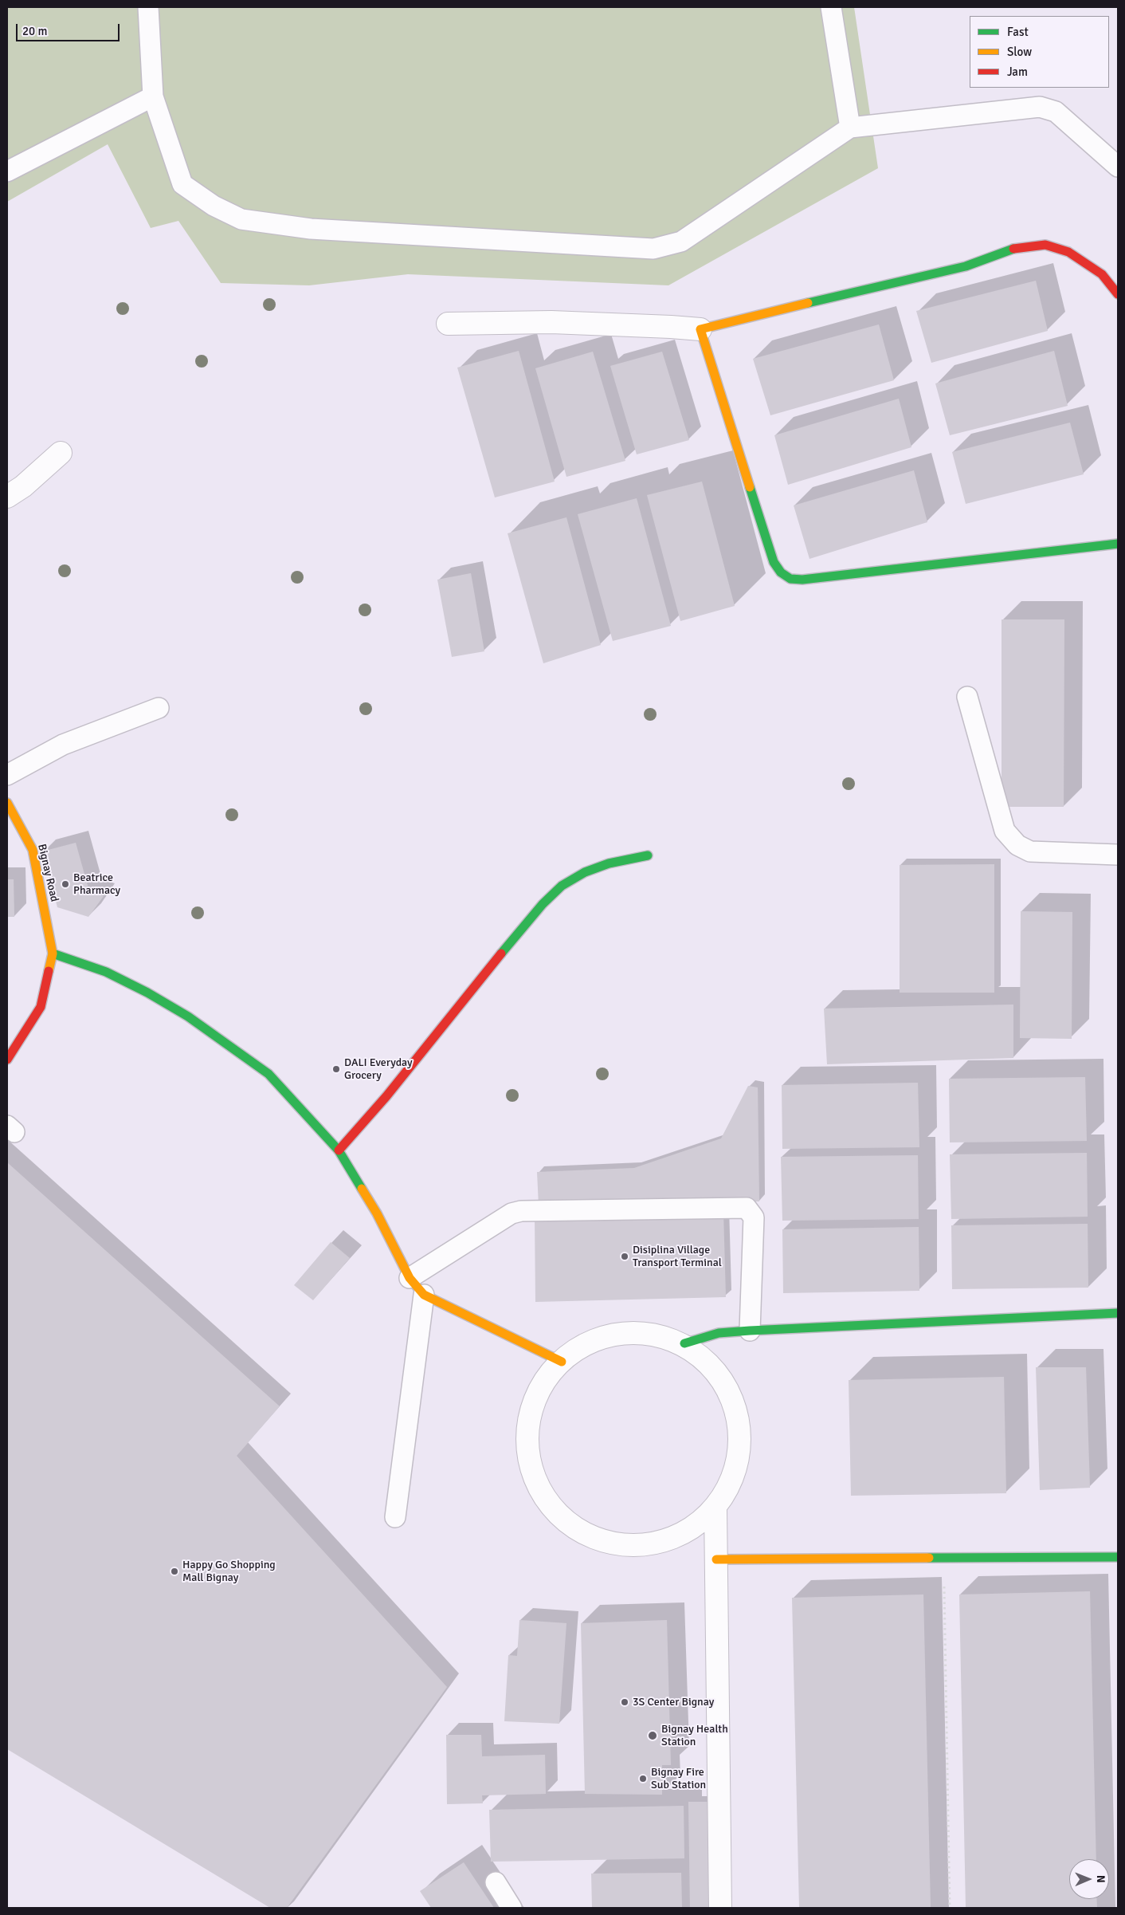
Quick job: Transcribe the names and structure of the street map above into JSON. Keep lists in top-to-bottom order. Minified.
{"streets":{"street":["Bignay Road"]},"places":["Beatrice Pharmacy","DALI Everyday Grocery","Disiplina Village Transport Terminal","Happy Go Shopping Mall Bignay","3S Center Bignay","Bignay Health Station","Bignay Fire Sub Station"],"legend":["Fast","Slow","Jam"],"scale_bar":"20 m","north":"right"}
